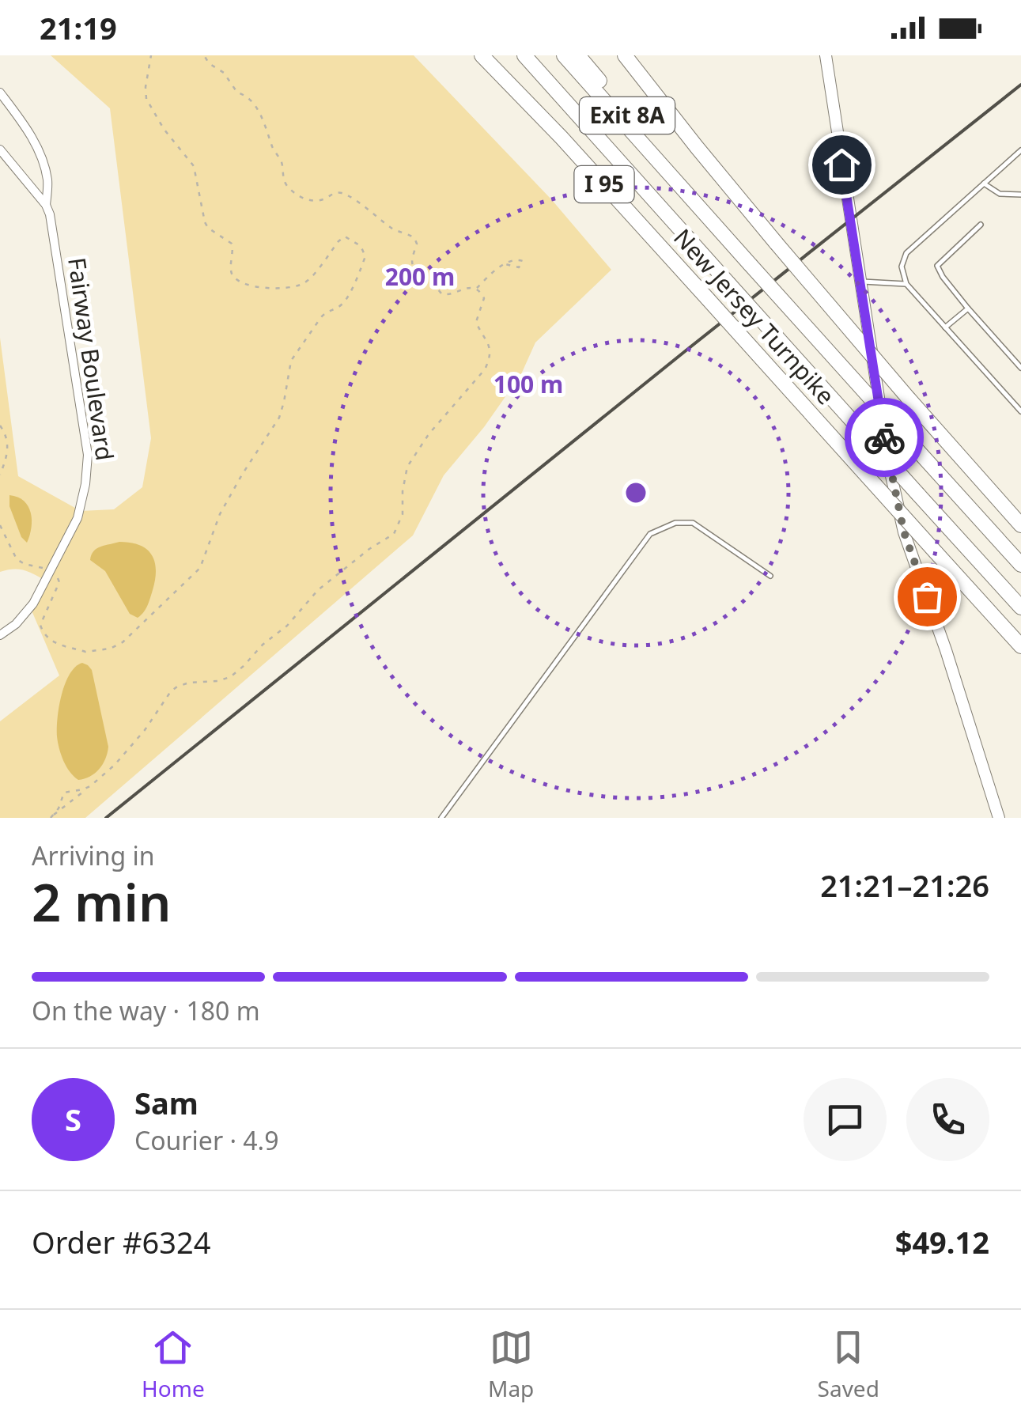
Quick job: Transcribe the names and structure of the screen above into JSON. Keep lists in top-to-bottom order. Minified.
{"streets":{"highway":["Exit 8A","I 95","New Jersey Turnpike"],"street":["Fairway Boulevard"]},"crossings":[["Exit 8A","New Jersey Turnpike"]],"page":{"status":"21:19","heading":["2 min","Arriving in","21:21–21:26"],"panel":["Sam","Courier · 4.9","Order #6324","$49.12"],"bar":"On the way · 180 m","round":"S","tabs":["Home","Map","Saved"]},"rings":["200 m","100 m"]}
